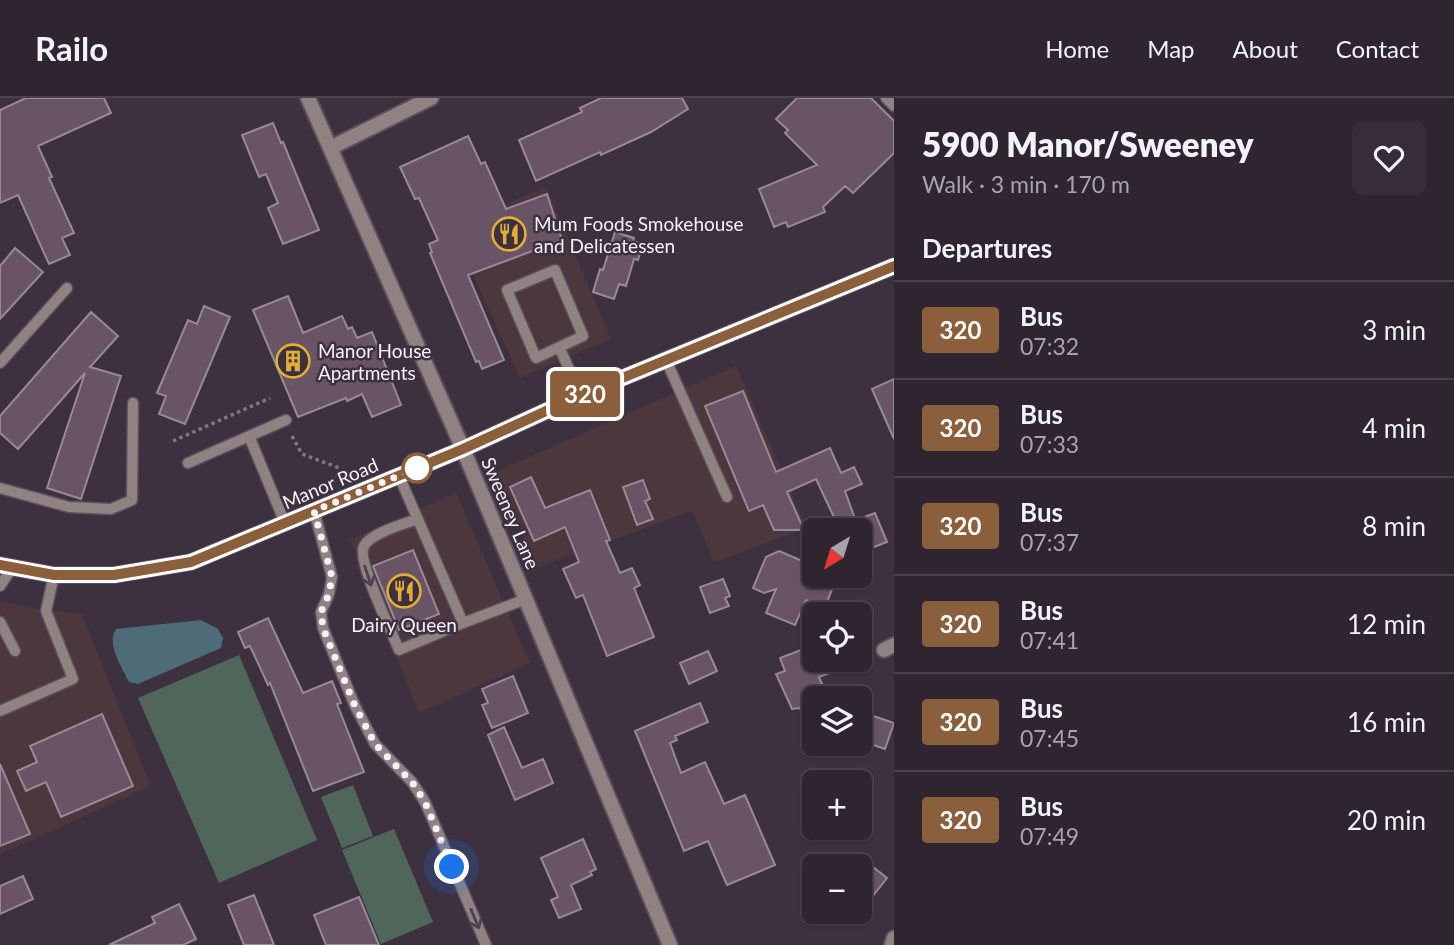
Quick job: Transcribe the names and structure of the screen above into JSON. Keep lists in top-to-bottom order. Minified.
{"streets":{"main road":["Manor Road"],"street":["Sweeney Lane"]},"crossings":[["Manor Road","Sweeney Lane"]],"places":{"restaurant":["Mum Foods Smokehouse and Delicatessen","Dairy Queen"],"building":["Manor House Apartments"]},"lines":["bus line 320"],"north":"bottom left","page":{"header":"Railo","nav":["Home","Map","About","Contact"],"on_map":"320","heading":[["5900 Manor/Sweeney","Walk · 3 min · 170 m"],"Departures"],"list":[{"mark":"320","name":"Bus","note":"07:32","value":"3 min"},{"mark":"320","name":"Bus","note":"07:33","value":"4 min"},{"mark":"320","name":"Bus","note":"07:37","value":"8 min"},{"mark":"320","name":"Bus","note":"07:41","value":"12 min"},{"mark":"320","name":"Bus","note":"07:45","value":"16 min"},{"mark":"320","name":"Bus","note":"07:49","value":"20 min"}],"map_buttons":["+","−"]}}
